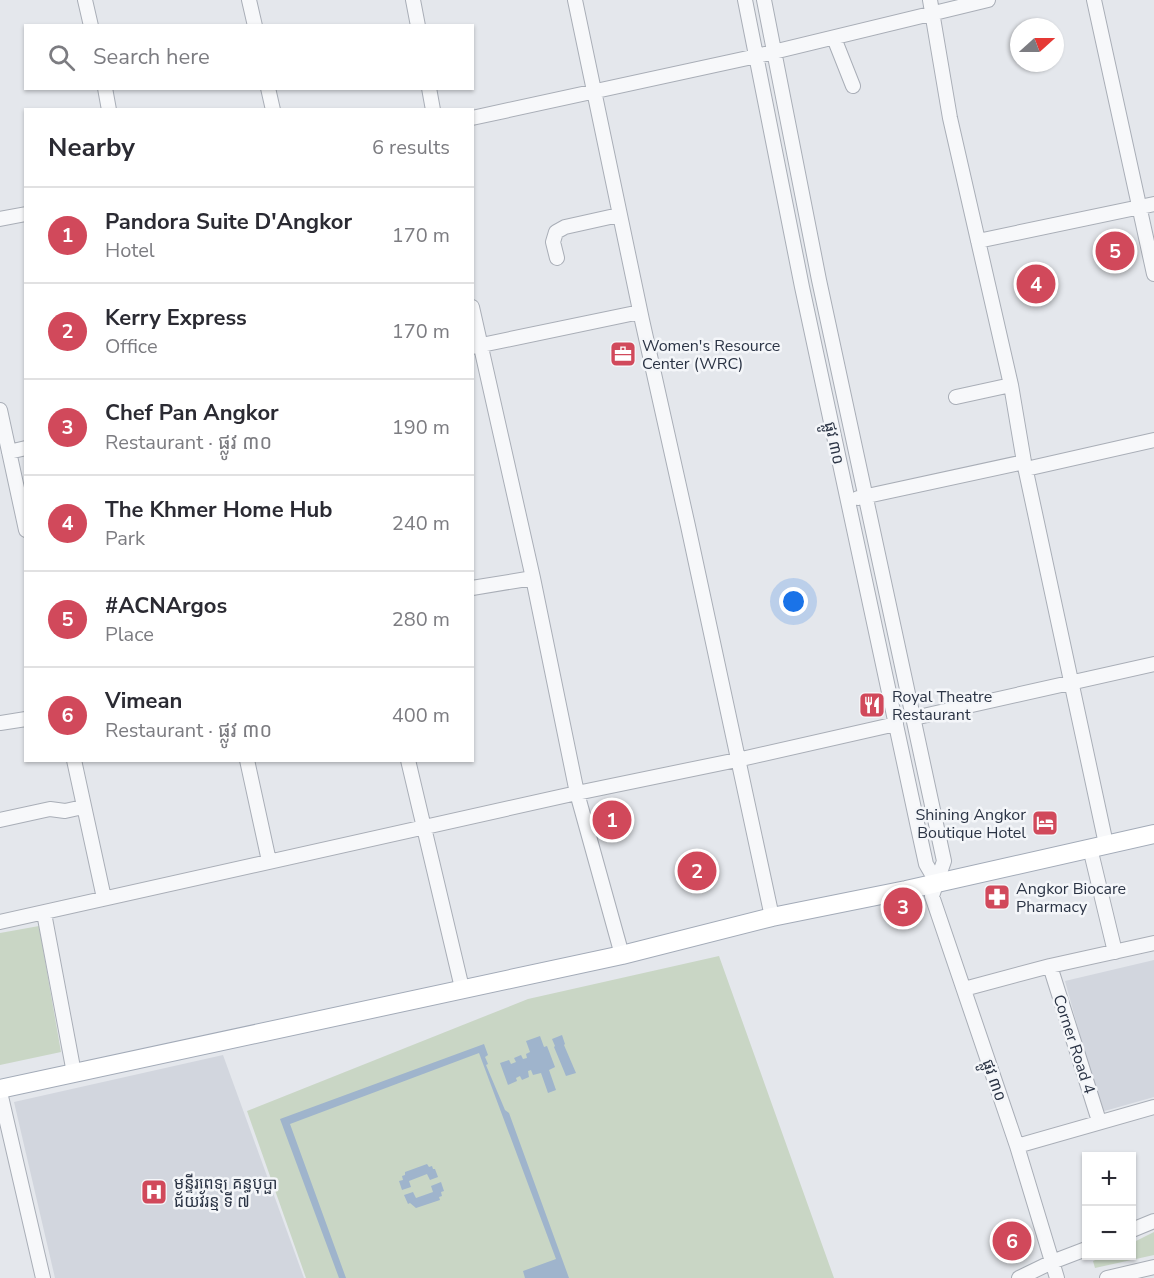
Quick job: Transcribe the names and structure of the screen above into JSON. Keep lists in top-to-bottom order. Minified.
{"streets":{"street":["ផ្លូវ ៣០","Corner Road 4"]},"places":{"office":["Women's Resource Center (WRC)"],"restaurant":["Royal Theatre Restaurant"],"hotel":["Shining Angkor Boutique Hotel"],"pharmacy":["Angkor Biocare Pharmacy"],"hospital":["មន្ទីរពេទ្យ គន្ធបុប្ផា ជ័យវ័រន្ម ទី ៧"]},"north":"right","page":{"search":"Search here","heading":["Nearby","6 results"],"list":[{"mark":"1","name":"Pandora Suite D'Angkor","note":"Hotel","value":"170 m"},{"mark":"2","name":"Kerry Express","note":"Office","value":"170 m"},{"mark":"3","name":"Chef Pan Angkor","note":"Restaurant · ផ្លូវ ៣០","value":"190 m"},{"mark":"4","name":"The Khmer Home Hub","note":"Park","value":"240 m"},{"mark":"5","name":"#ACNArgos","note":"Place","value":"280 m"},{"mark":"6","name":"Vimean","note":"Restaurant · ផ្លូវ ៣០","value":"400 m"}],"pins":["5","4","1","2","3","6"],"map_buttons":["+","−"]}}
